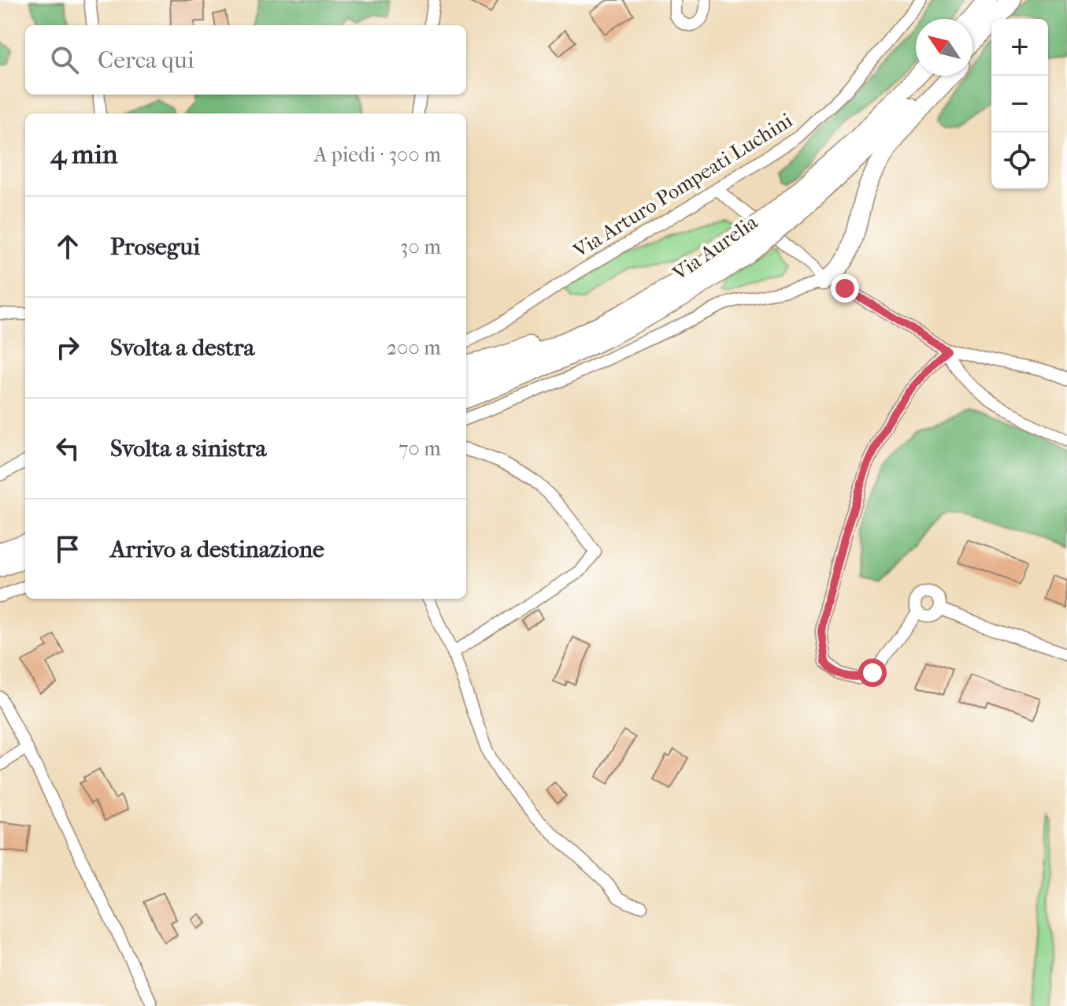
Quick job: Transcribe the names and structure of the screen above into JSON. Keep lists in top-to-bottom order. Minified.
{"streets":{"highway":["Via Aurelia"],"street":["Via Arturo Pompeati Luchini"]},"north":"top left","page":{"map_buttons":["+","−"],"search":"Cerca qui","heading":["4 min","A piedi · 300 m"],"list":[["Prosegui","30 m"],["Svolta a destra","200 m"],["Svolta a sinistra","70 m"],"Arrivo a destinazione"]}}
